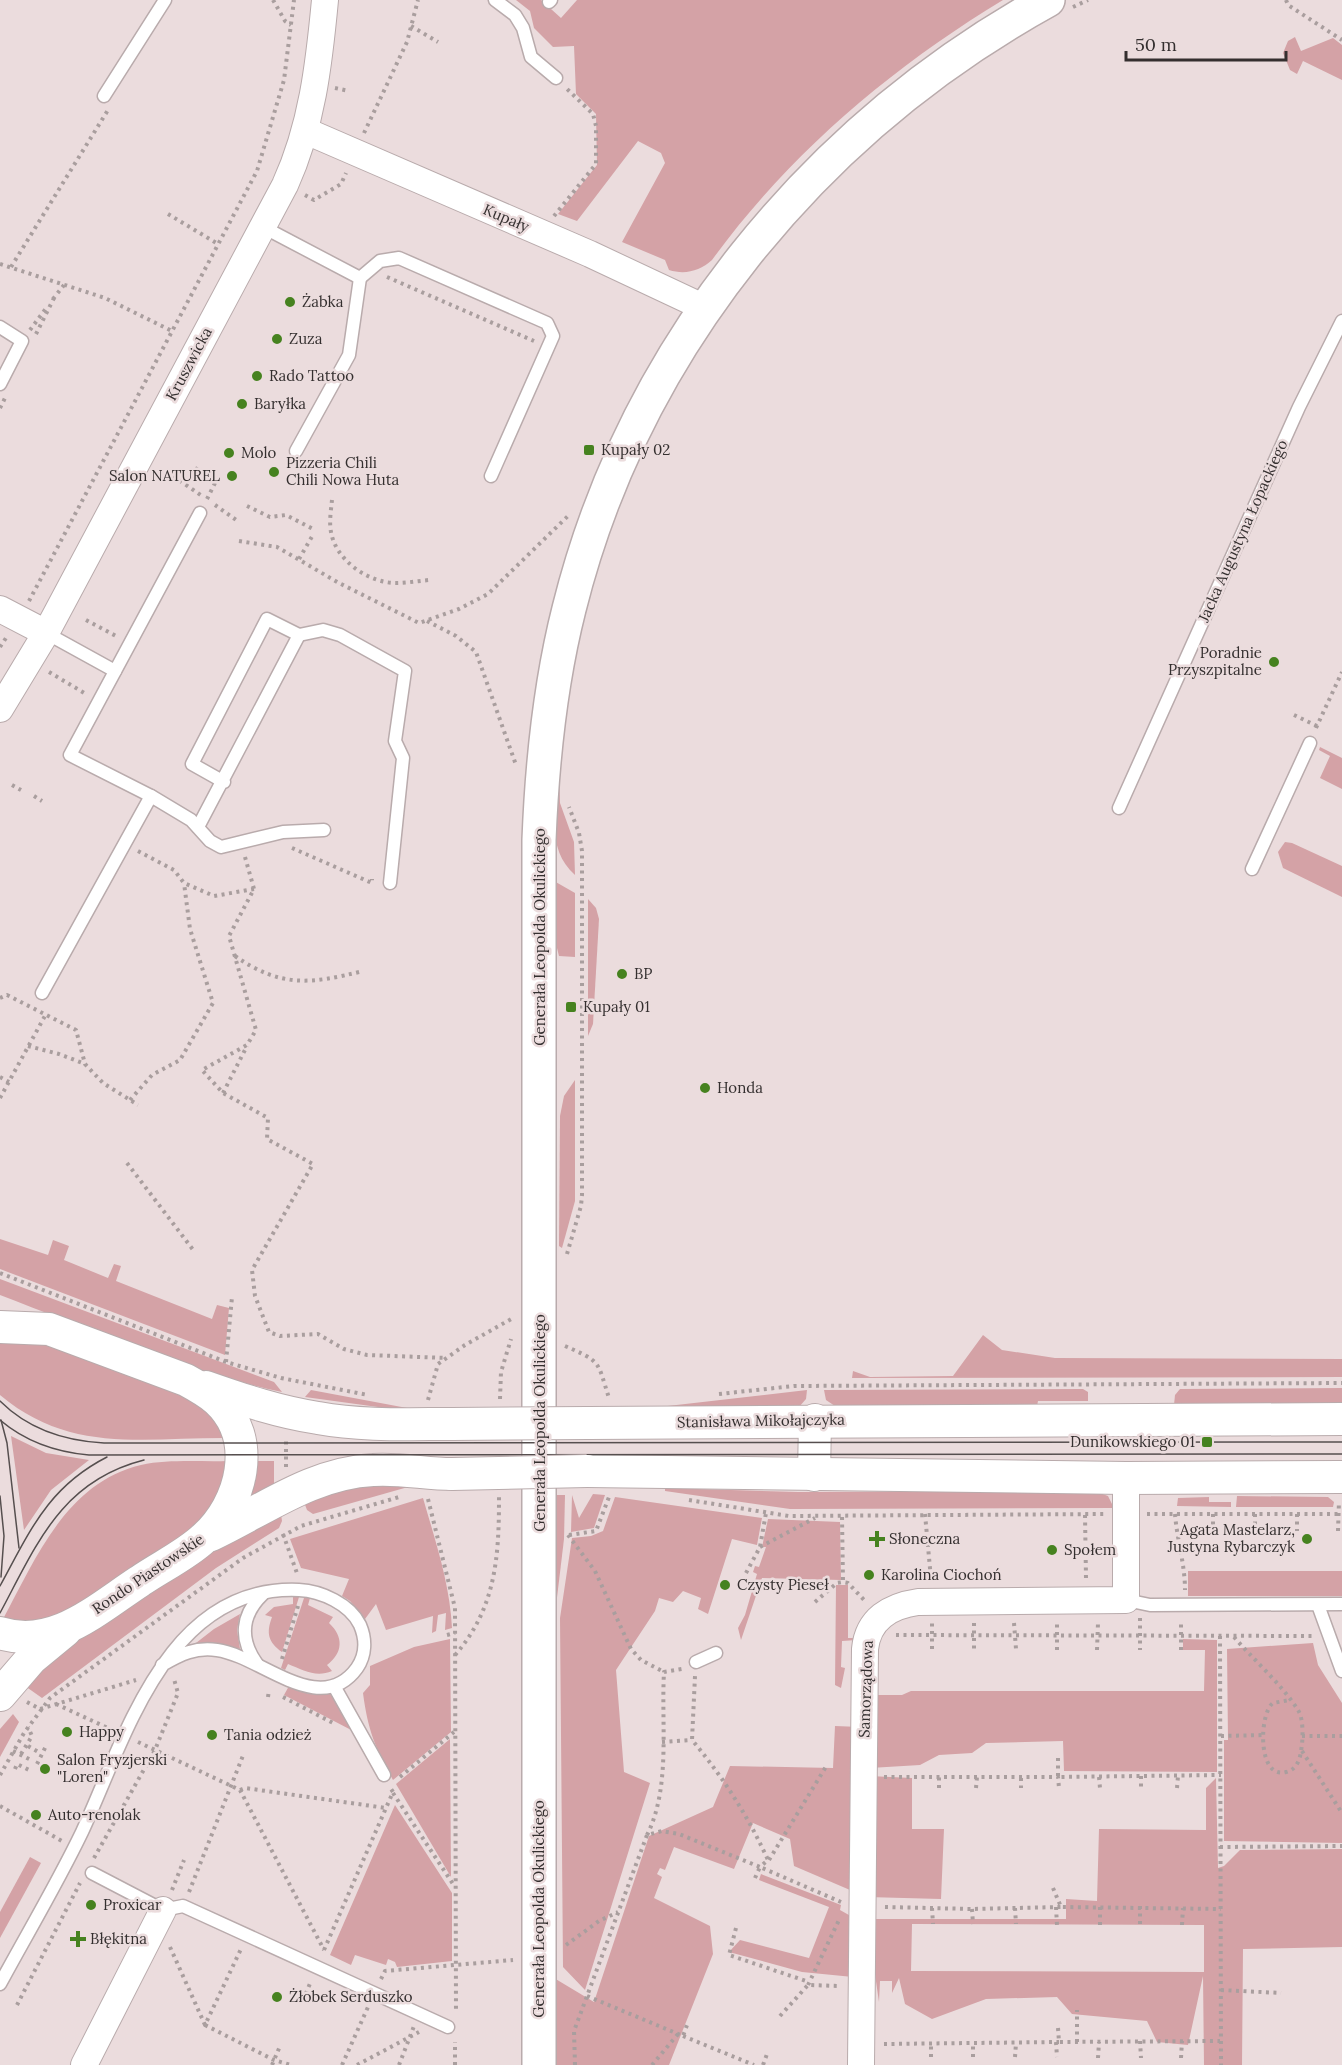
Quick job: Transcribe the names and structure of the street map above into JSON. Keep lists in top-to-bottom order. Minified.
{"streets":{"main road":["Generała Leopolda Okulickiego"],"street":["Kupały","Kruszwicka","Stanisława Mikołajczyka","Rondo Piastowskie","Samorządowa"],"lane":["Jacka Augustyna Łopackiego"]},"crossings":[["Kupały","Kruszwicka"],["Kupały","Generała Leopolda Okulickiego"],["Stanisława Mikołajczyka","Rondo Piastowskie"]],"places":{"other":["Żabka","Zuza","Rado Tattoo","Baryłka","Molo","Pizzeria Chili Chili Nowa Huta","Salon NATUREL","Poradnie Przyszpitalne","BP","Honda","Agata Mastelarz, Justyna Rybarczyk","Społem","Karolina Ciochoń","Czysty Pieseł","Happy","Tania odzież","Salon Fryzjerski \"Loren\"","Auto-renolak","Proxicar","Żłobek Serduszko"],"transit":["Kupały 02","Kupały 01","Dunikowskiego 01"],"health":["Słoneczna","Błękitna"]},"scale_bar":"50 m"}
